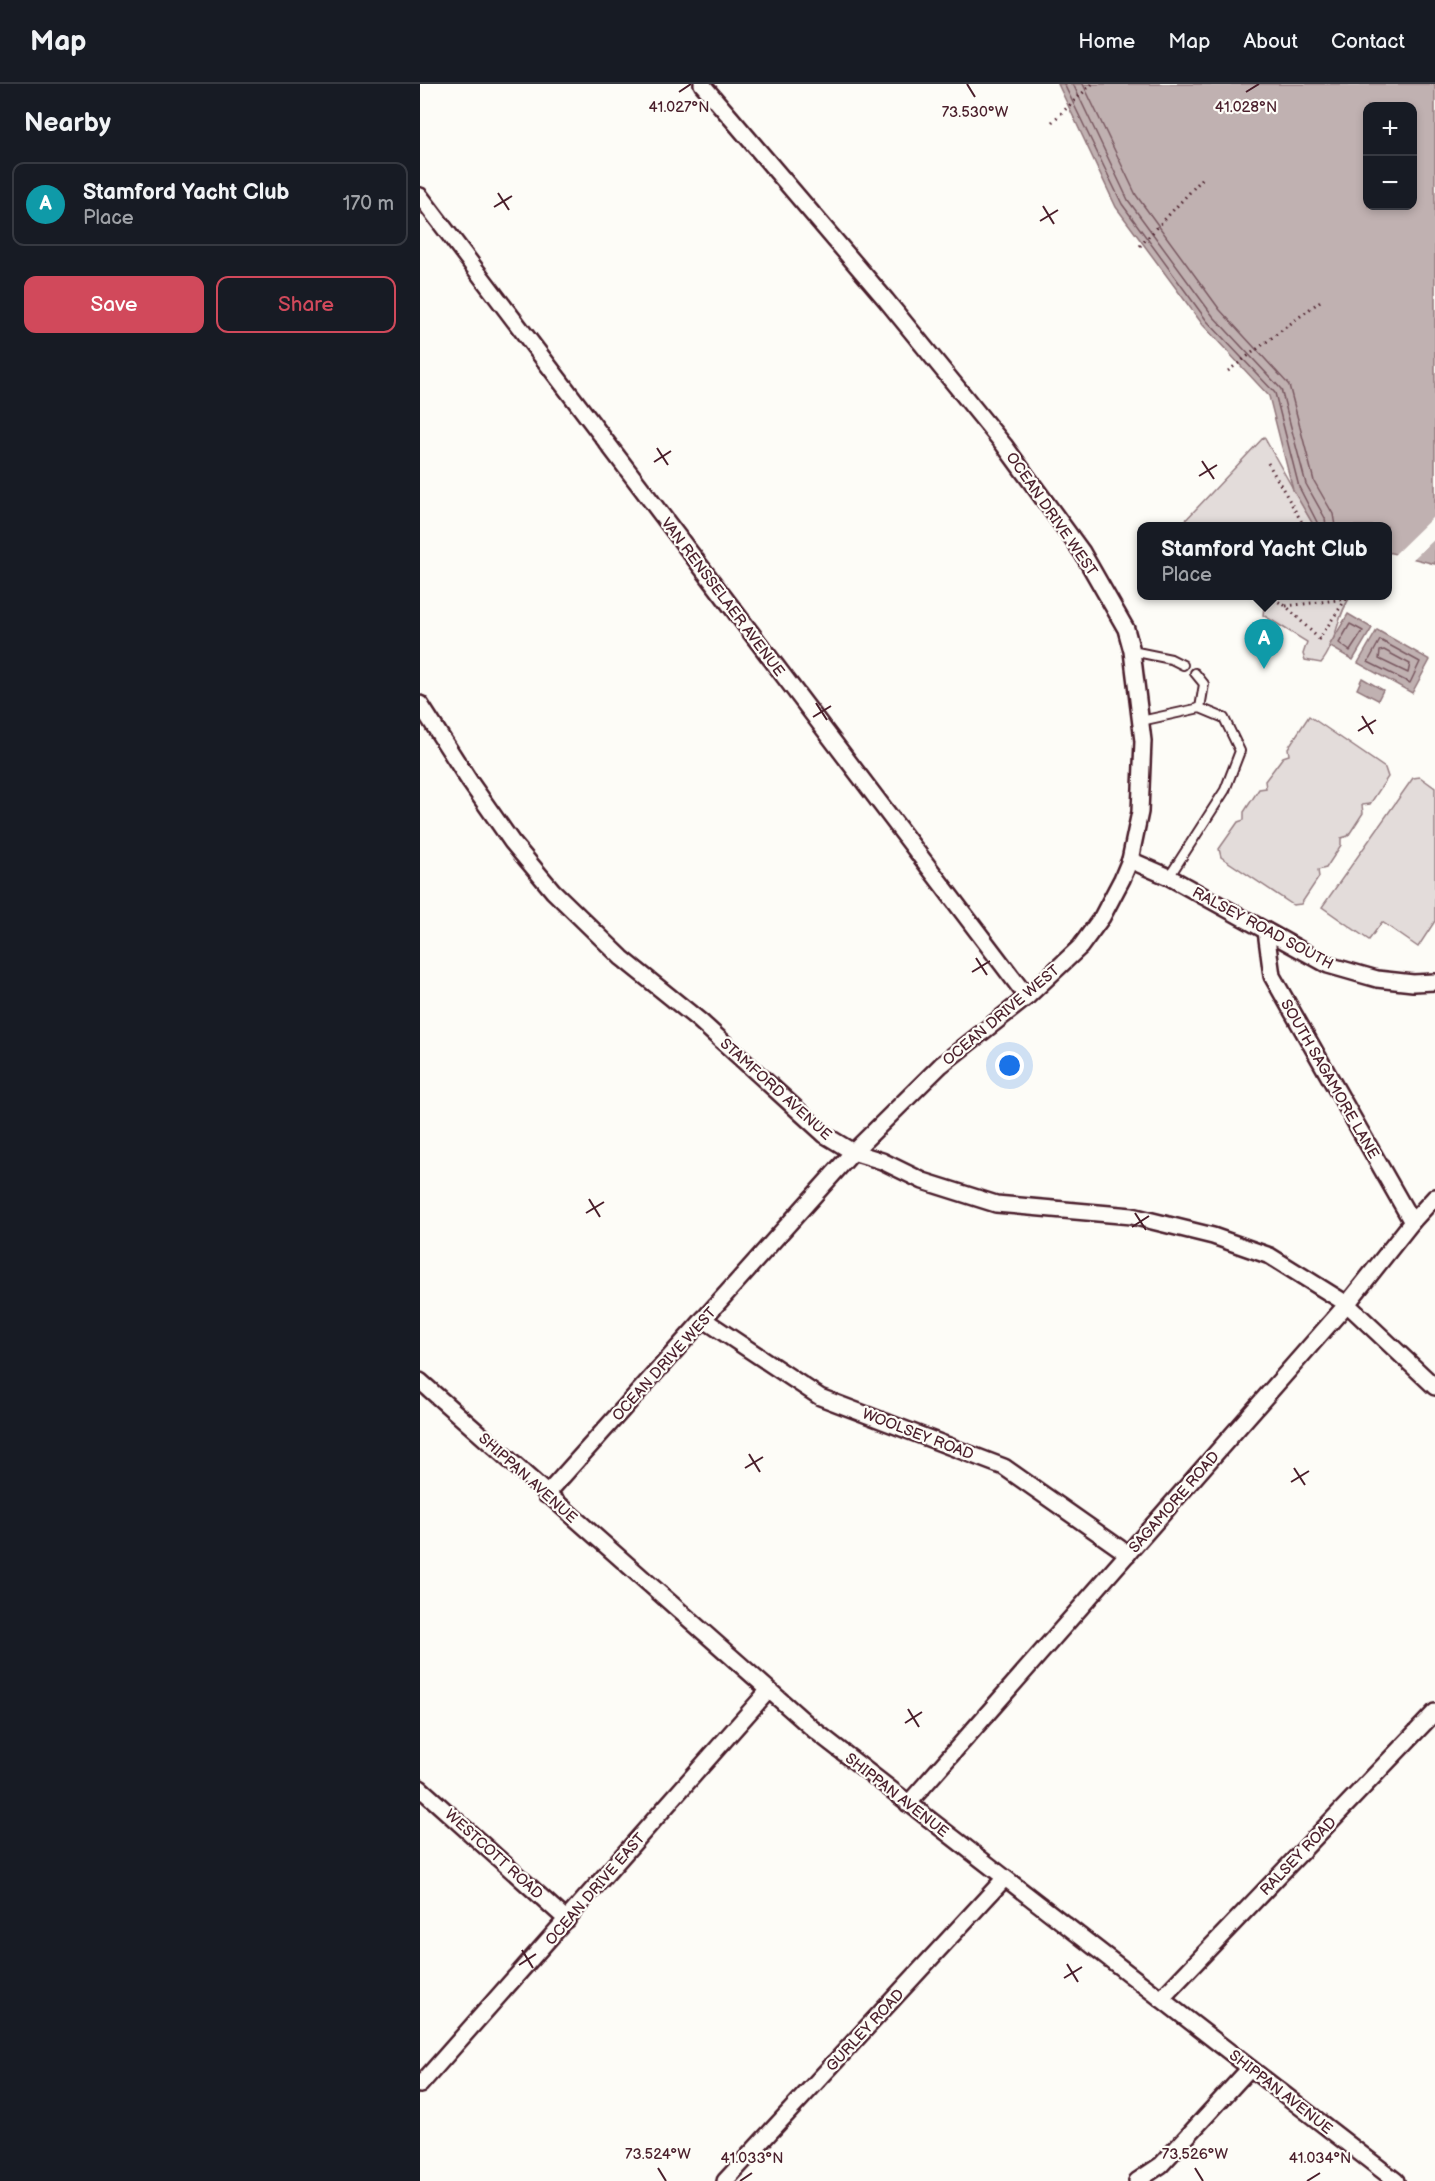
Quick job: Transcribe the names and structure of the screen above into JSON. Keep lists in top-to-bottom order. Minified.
{"streets":{"street":["OCEAN DRIVE WEST","VAN RENSSELAER AVENUE","RALSEY ROAD SOUTH","SOUTH SAGAMORE LANE","STAMFORD AVENUE","WOOLSEY ROAD","SHIPPAN AVENUE","SAGAMORE ROAD","WESTCOTT ROAD","RALSEY ROAD","OCEAN DRIVE EAST","GURLEY ROAD"]},"crossings":[["OCEAN DRIVE WEST","VAN RENSSELAER AVENUE"],["OCEAN DRIVE WEST","RALSEY ROAD SOUTH"],["OCEAN DRIVE WEST","STAMFORD AVENUE"],["OCEAN DRIVE WEST","WOOLSEY ROAD"],["OCEAN DRIVE WEST","SHIPPAN AVENUE"],["RALSEY ROAD SOUTH","SOUTH SAGAMORE LANE"],["SOUTH SAGAMORE LANE","SAGAMORE ROAD"],["STAMFORD AVENUE","SAGAMORE ROAD"],["WOOLSEY ROAD","SAGAMORE ROAD"],["SHIPPAN AVENUE","SAGAMORE ROAD"],["SHIPPAN AVENUE","RALSEY ROAD"],["SHIPPAN AVENUE","OCEAN DRIVE EAST"],["SHIPPAN AVENUE","GURLEY ROAD"],["WESTCOTT ROAD","OCEAN DRIVE EAST"]],"page":{"header":"Map","nav":["Home","Map","About","Contact"],"heading":"Nearby","map_buttons":["+","−"],"list":[{"mark":"A","name":"Stamford Yacht Club","note":"Place","value":"170 m"}],"buttons":["Save","Share"],"popup":["Stamford Yacht Club","Place"],"pins":"A"},"coordinates":["41.027°N","41.028°N","73.530°W","73.524°W","73.526°W","41.033°N","41.034°N"]}
